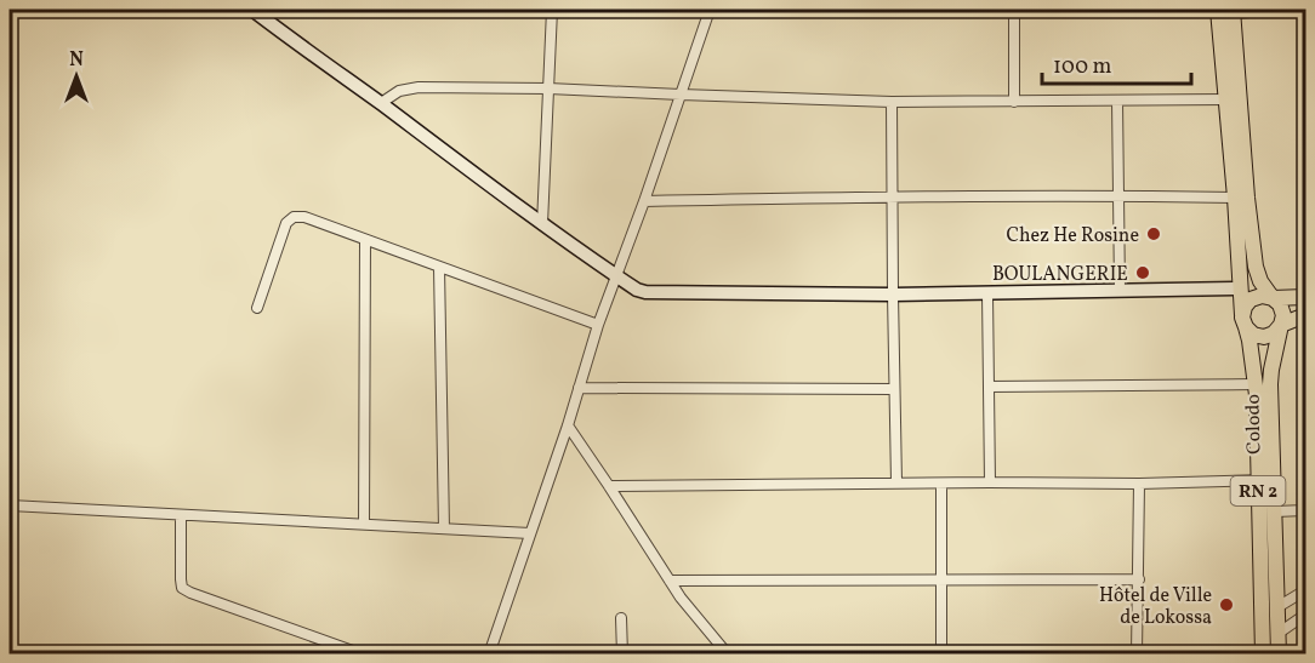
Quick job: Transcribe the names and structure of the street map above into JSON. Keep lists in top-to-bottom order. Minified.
{"streets":{"main road":["Colodo","RN 2"]},"crossings":[["Colodo","RN 2"]],"places":["Chez He Rosine","BOULANGERIE","Hôtel de Ville de Lokossa"],"scale_bar":"100 m","north":"top"}
